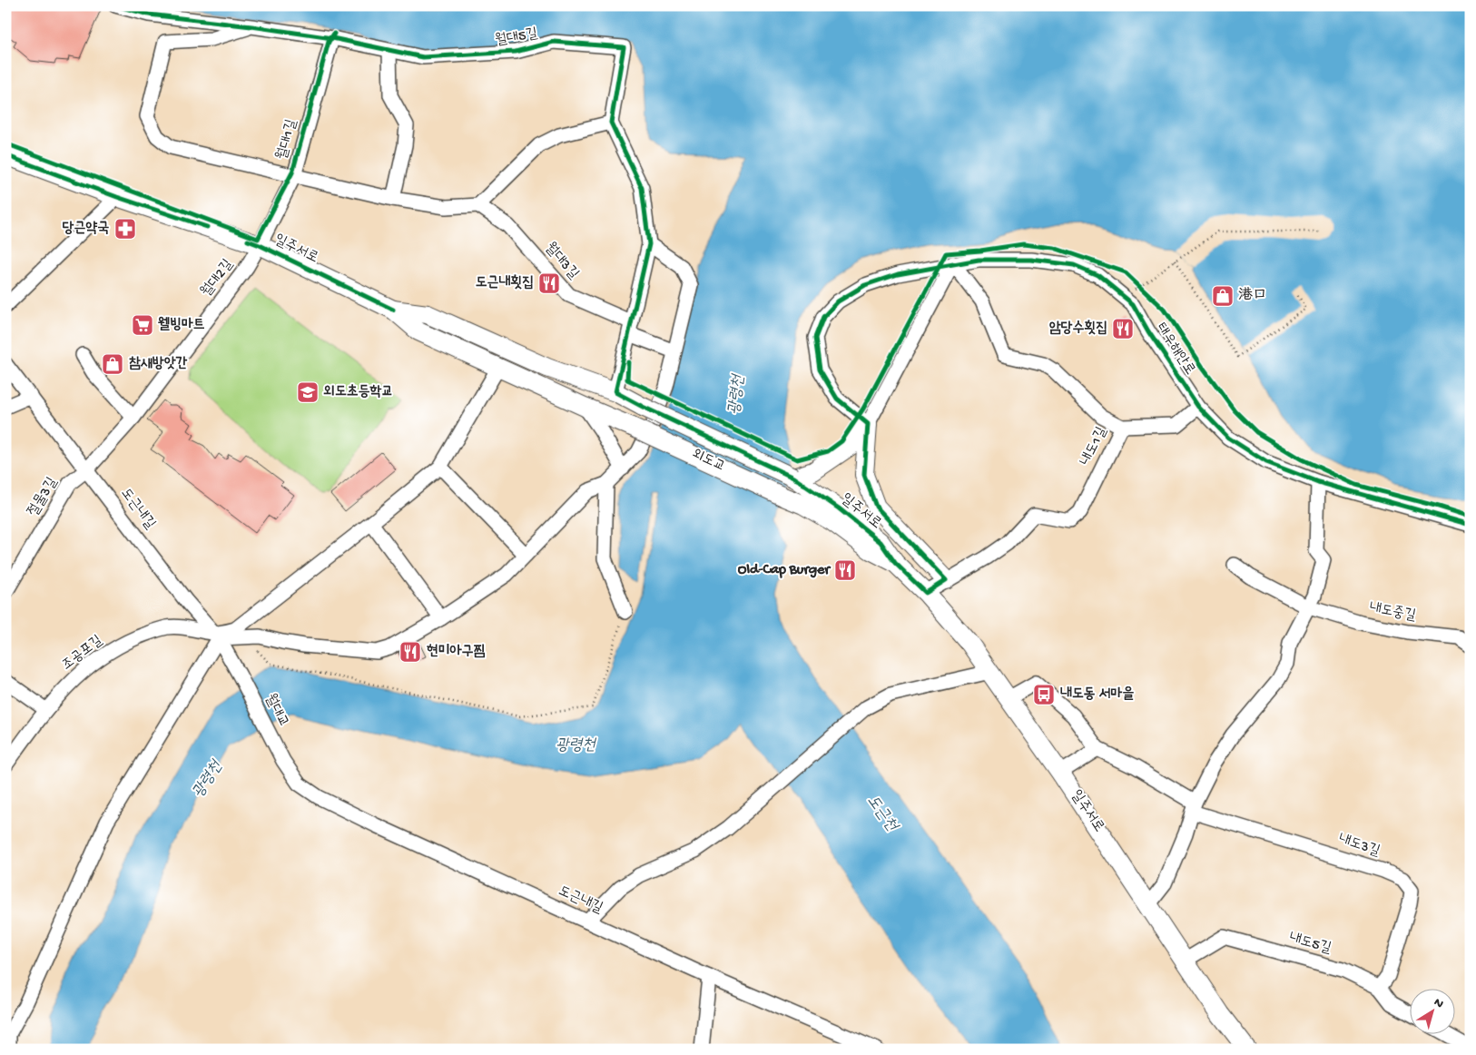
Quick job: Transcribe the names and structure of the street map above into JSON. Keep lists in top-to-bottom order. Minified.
{"streets":{"main road":["일주서로","외도교"],"street":["월대5길","월대1길","월대3길","월대2길","태우해안로","내도1길","절물3길","도근내길","내도중길","조공포길","월대교","내도3길","내도5길"]},"crossings":[["월대5길","월대1길"],["월대1길","일주서로"],["월대1길","월대2길"],["일주서로","월대2길"],["일주서로","내도1길"],["일주서로","외도교"],["일주서로","내도3길"],["일주서로","내도5길"],["월대2길","절물3길"],["월대2길","도근내길"],["태우해안로","내도1길"],["절물3길","도근내길"],["도근내길","조공포길"],["도근내길","월대교"],["내도3길","내도5길"]],"water":["광령천","도근천"],"places":{"pharmacy":["당근약국"],"restaurant":["도근내횟집","암당수횟집","Old-Cap Burger","현미아구찜"],"shop":["港口","참새방앗간"],"supermarket":["웰빙마트"],"school or university":["외도초등학교"],"bus stop":["내도동 서마을"]},"north":"top right"}
